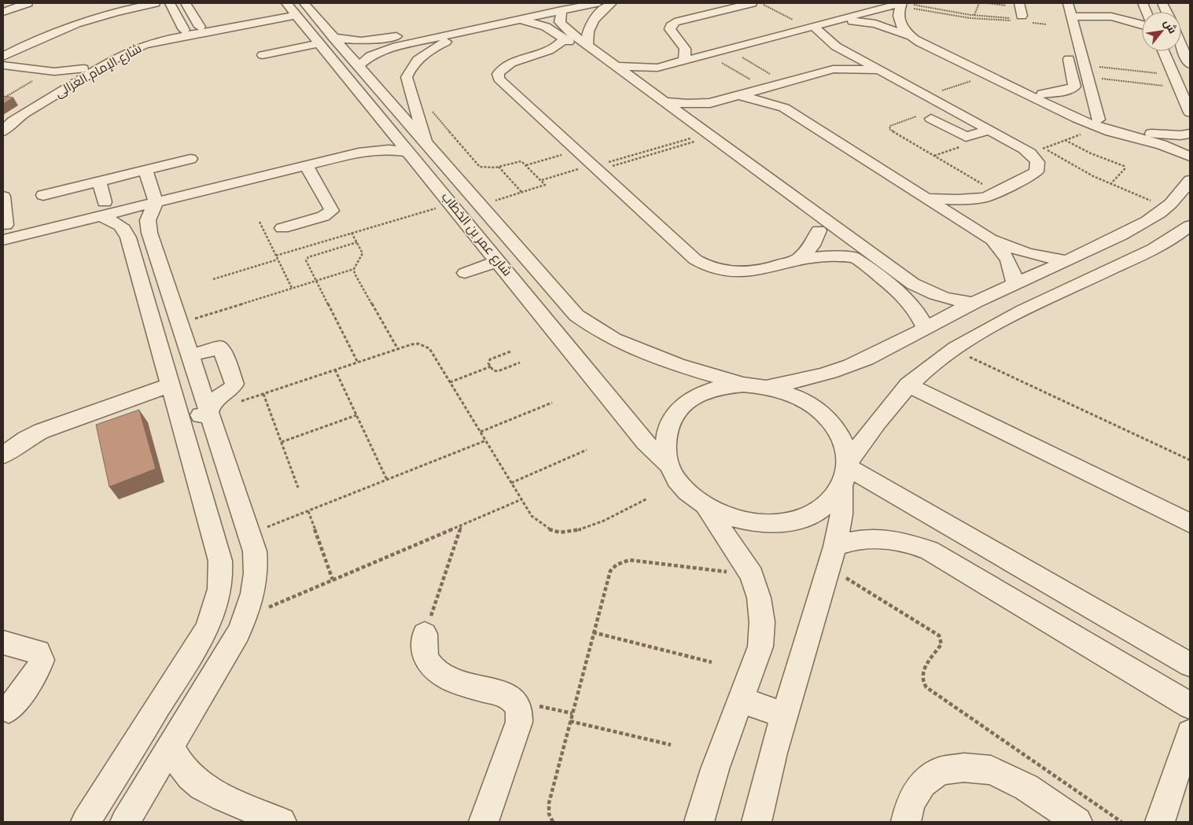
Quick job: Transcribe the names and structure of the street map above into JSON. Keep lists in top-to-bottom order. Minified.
{"streets":{"street":["شارع الإمام الغزالى","شارع عمر بن الخطاب"]},"crossings":[["شارع الإمام الغزالى","شارع عمر بن الخطاب"]],"north":"top right"}
